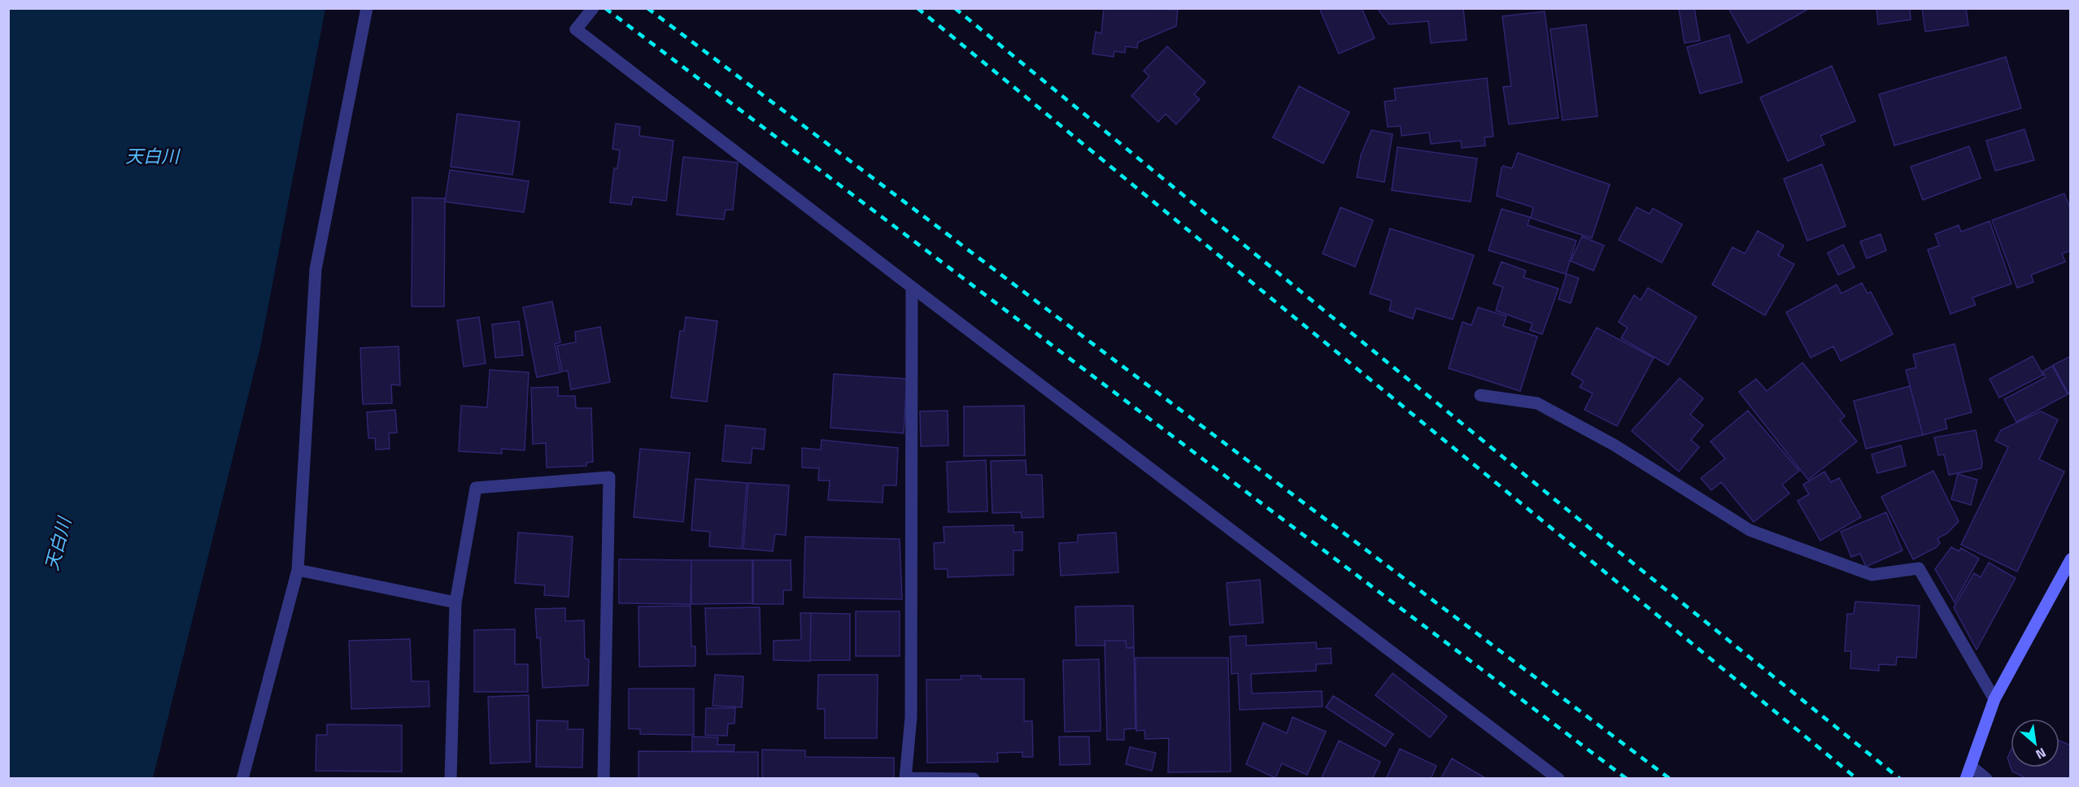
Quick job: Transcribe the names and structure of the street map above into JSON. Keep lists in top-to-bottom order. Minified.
{"water":["天白川"],"north":"bottom right"}
